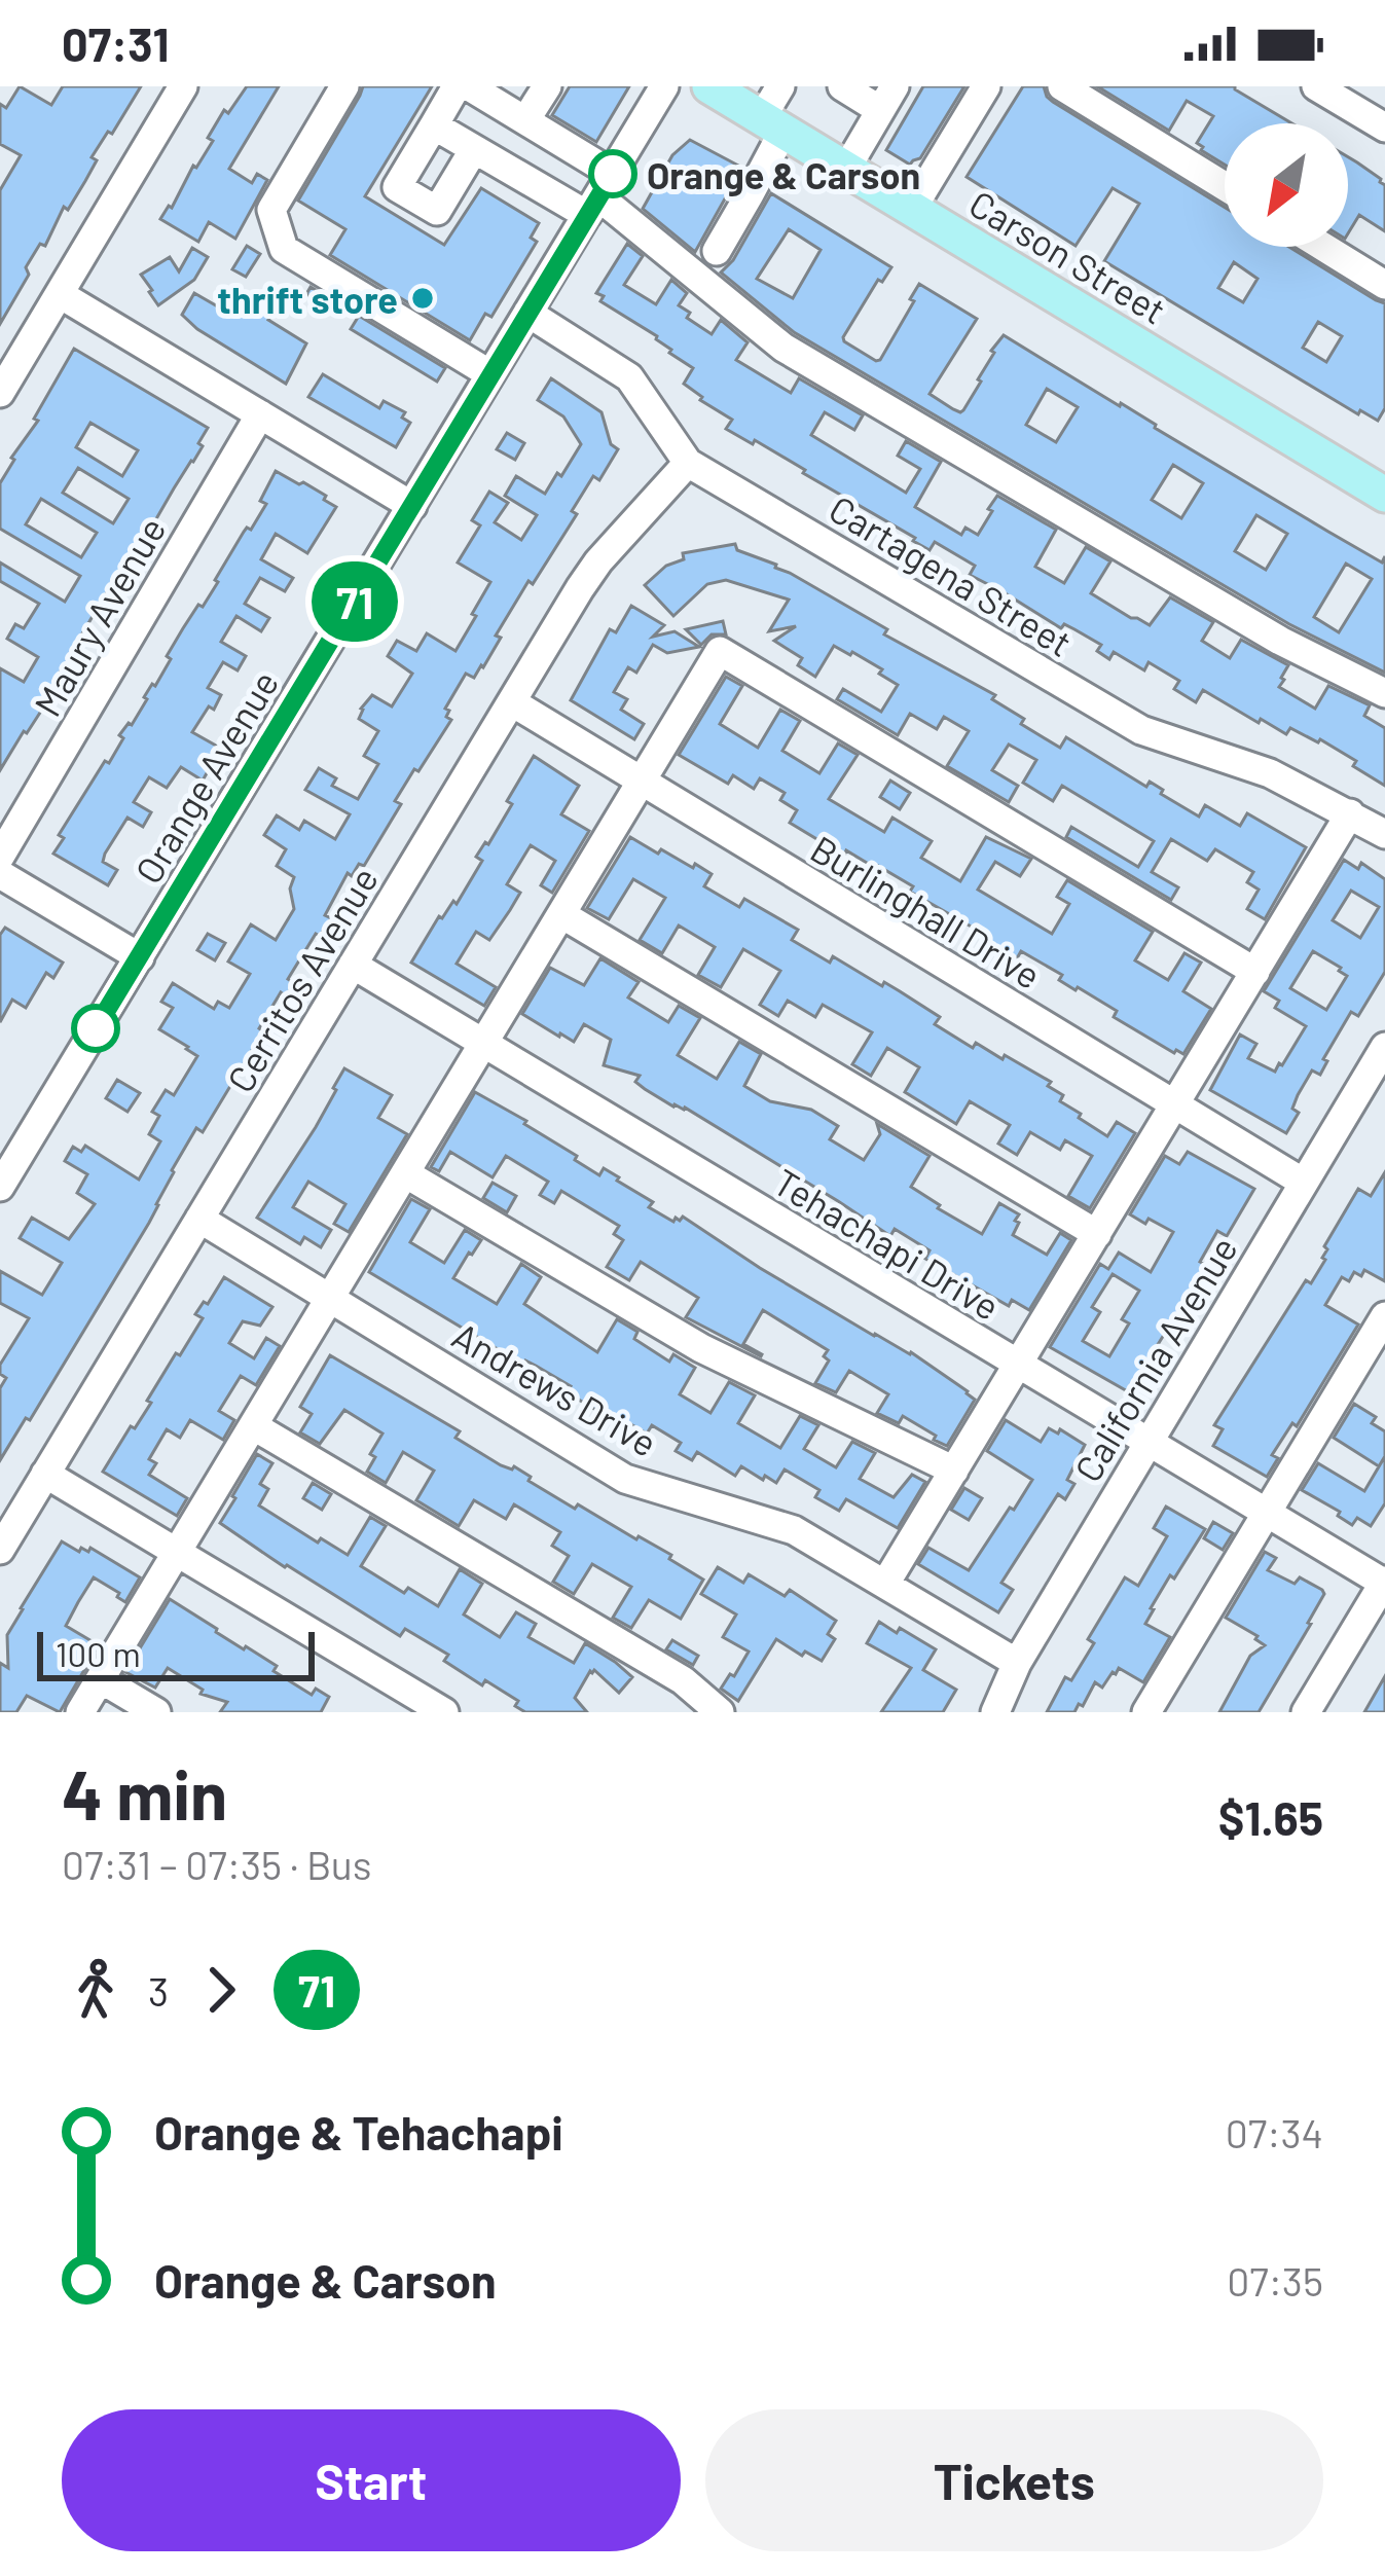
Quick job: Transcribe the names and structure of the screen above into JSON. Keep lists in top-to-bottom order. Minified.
{"streets":{"main road":["Carson Street"],"street":["Cartagena Street","Maury Avenue","Orange Avenue","Burlinghall Drive","Cerritos Avenue","Tehachapi Drive","California Avenue","Andrews Drive"]},"crossings":[["Cartagena Street","Orange Avenue"],["Cartagena Street","Cerritos Avenue"],["Burlinghall Drive","Cerritos Avenue"],["Burlinghall Drive","California Avenue"],["Cerritos Avenue","Tehachapi Drive"],["Cerritos Avenue","Andrews Drive"],["Tehachapi Drive","California Avenue"],["California Avenue","Andrews Drive"]],"places":["Orange & Carson","thrift store"],"lines":["bus line 71"],"scale_bar":"100 m","north":"bottom left","page":{"status":"07:31","on_map":"71","scale":"100 m","heading":["4 min","07:31 – 07:35 · Bus","$1.65"],"legs":["3","71"],"list":[{"name":"Orange & Tehachapi","value":"07:34"},{"name":"Orange & Carson","value":"07:35"}],"buttons":["Start","Tickets"]}}
